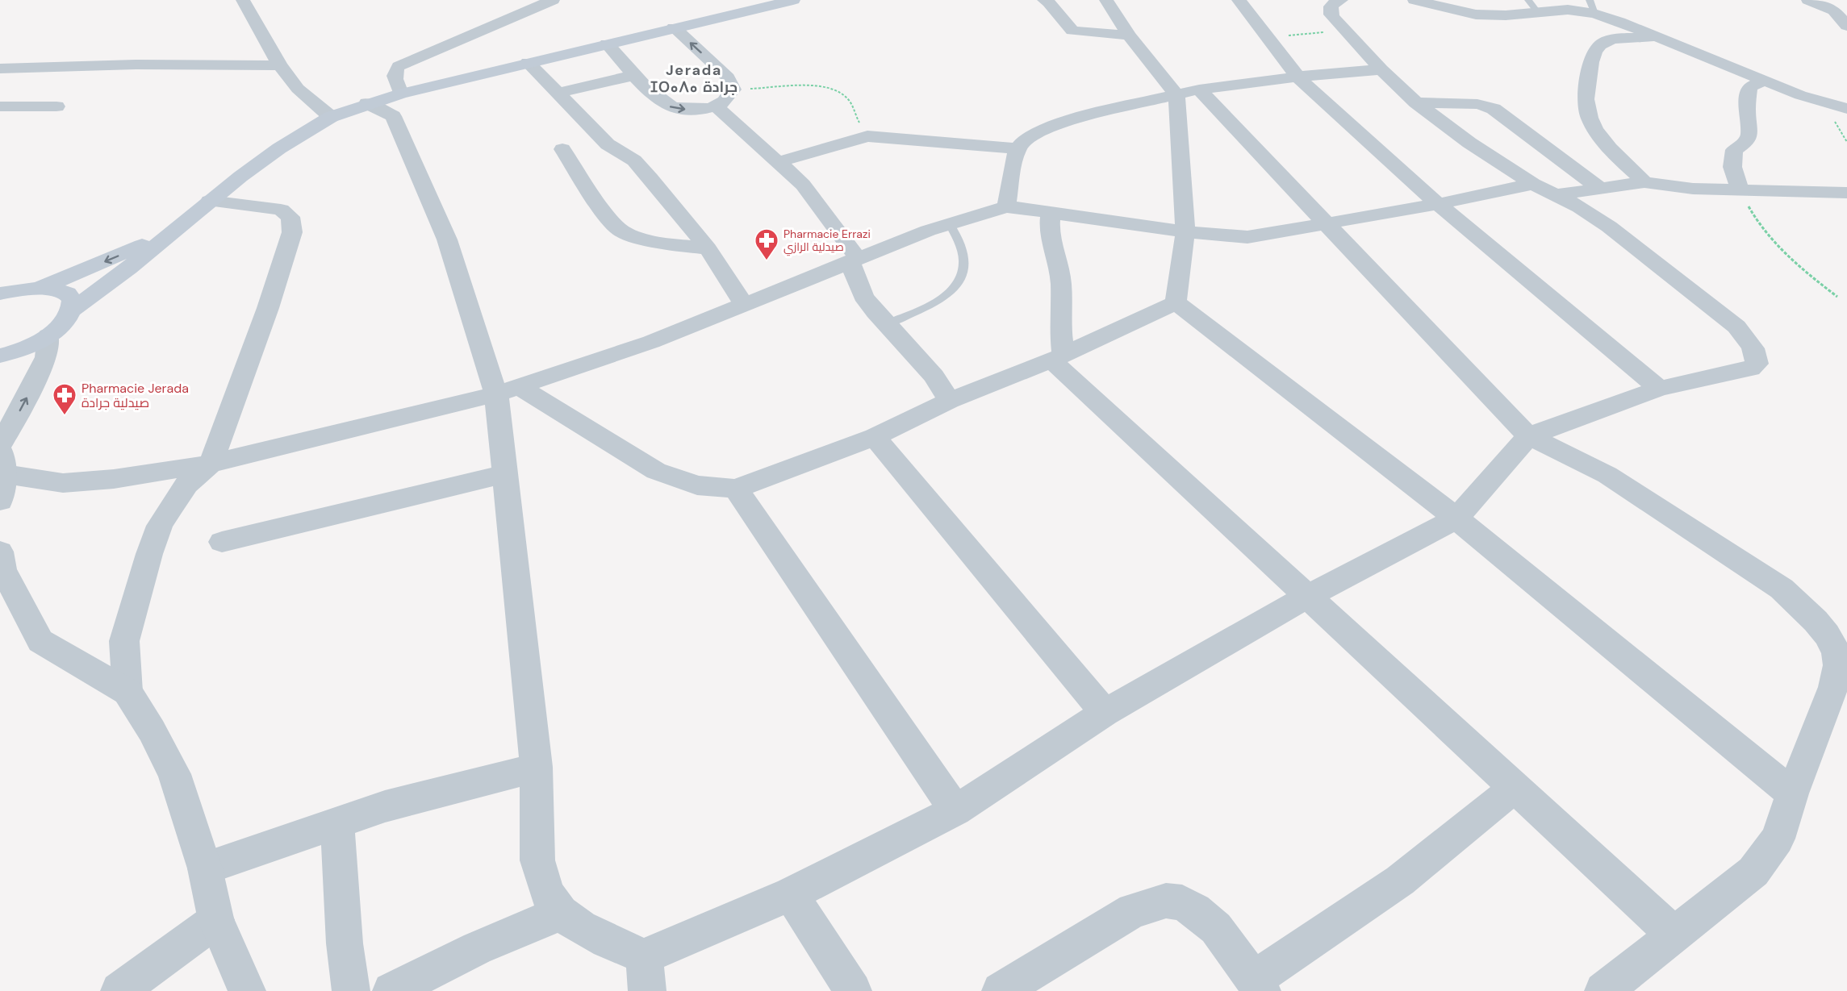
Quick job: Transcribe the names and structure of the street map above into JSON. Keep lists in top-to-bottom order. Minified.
{"districts":["Jerada ⵊⵔⴰⴷⴰ جرادة"],"places":{"pharmacy":["Pharmacie Errazi صيدلية الرازي","Pharmacie Jerada صيدلية جرادة"]}}
